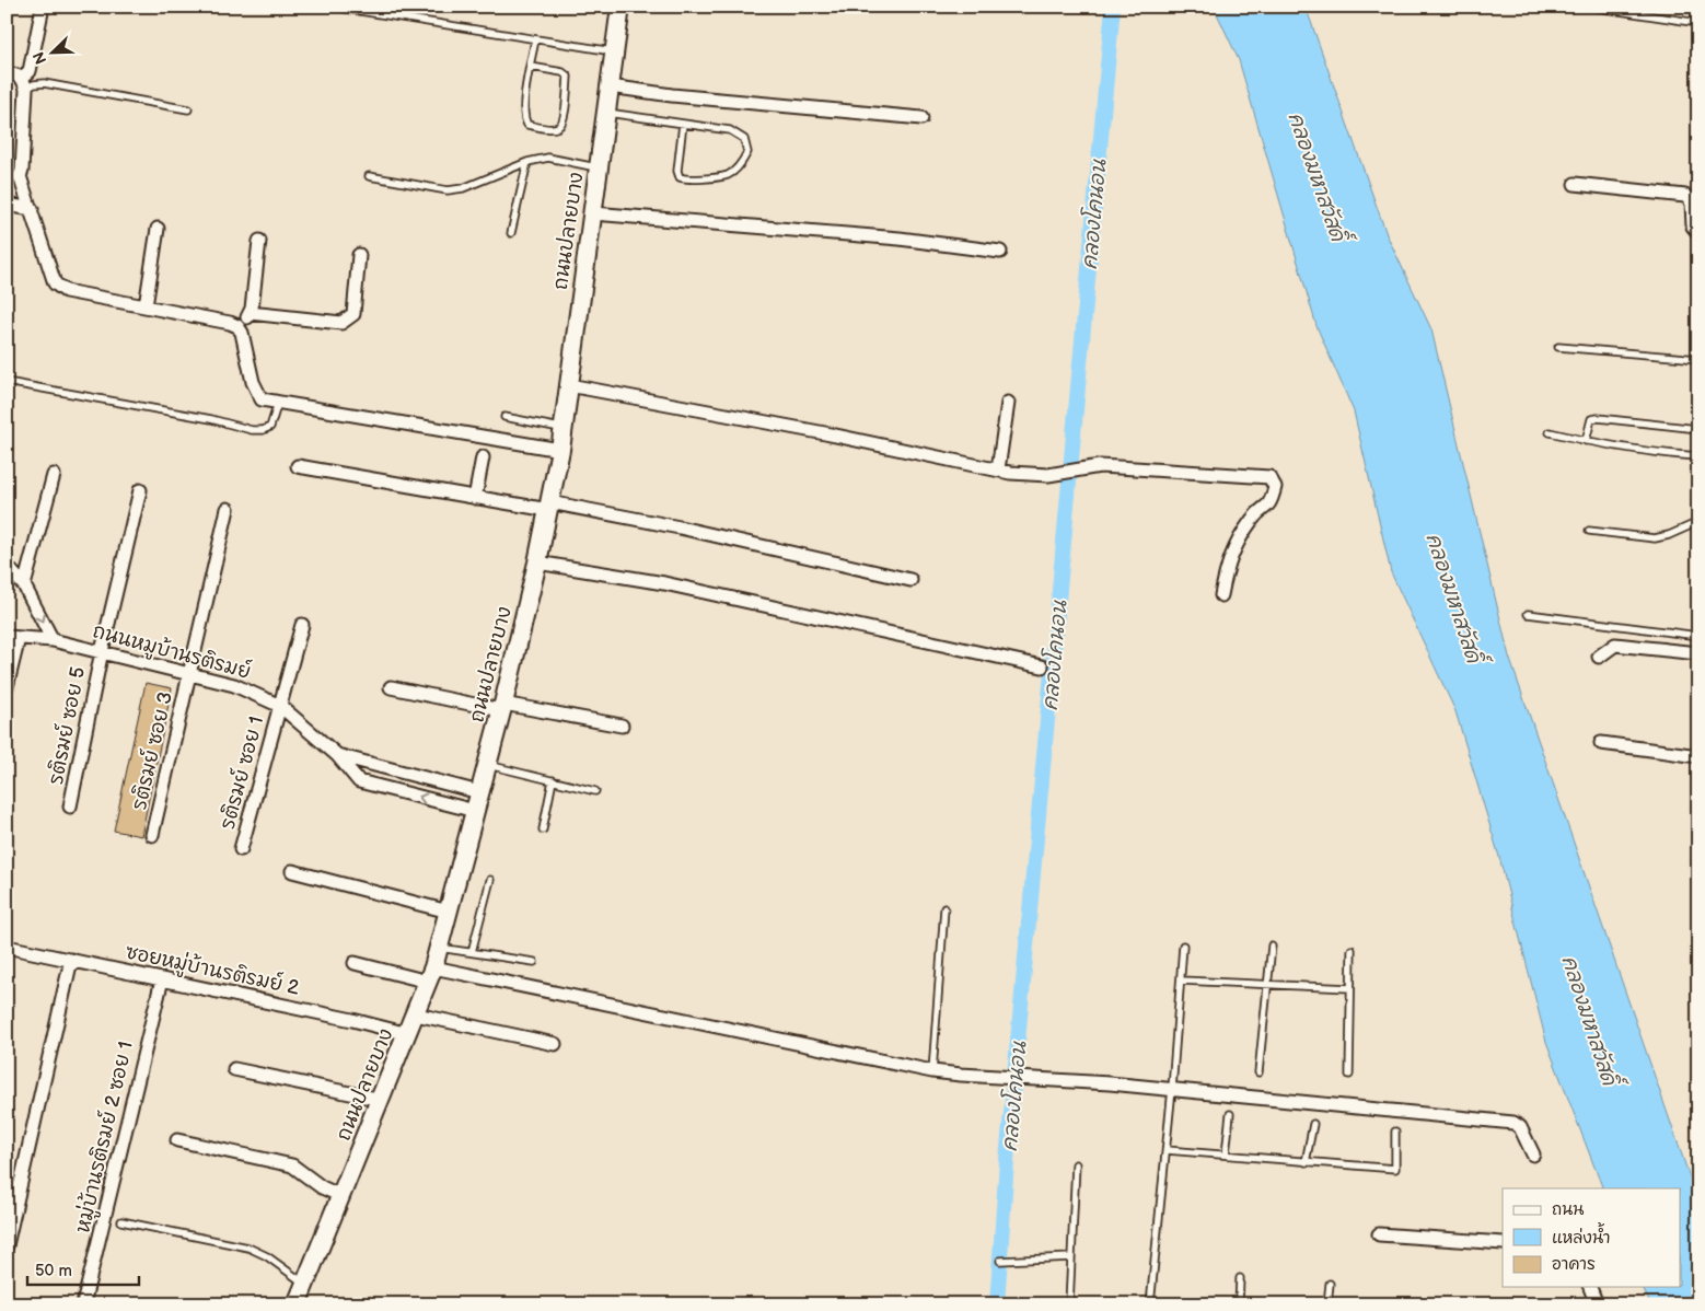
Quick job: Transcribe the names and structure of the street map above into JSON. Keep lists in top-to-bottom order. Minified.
{"streets":{"street":["ถนนปลายบาง","ถนนหมูบ้านรติรมย์","รติรมย์ ซอย 5","รติรมย์ ซอย 3","รติรมย์ ซอย 1","ซอยหมู่บ้านรติรมย์ 2","หมู่บ้านรติรมย์ 2 ซอย 1"]},"crossings":[["ถนนปลายบาง","ถนนหมูบ้านรติรมย์"],["ถนนปลายบาง","ซอยหมู่บ้านรติรมย์ 2"],["ถนนหมูบ้านรติรมย์","รติรมย์ ซอย 5"],["ถนนหมูบ้านรติรมย์","รติรมย์ ซอย 3"],["ถนนหมูบ้านรติรมย์","รติรมย์ ซอย 1"],["ซอยหมู่บ้านรติรมย์ 2","หมู่บ้านรติรมย์ 2 ซอย 1"]],"water":["คลองมหาสวัสดิ์","คลองโคนอน"],"legend":["ถนน","แหล่งน้ำ","อาคาร"],"scale_bar":"50 m","north":"bottom left"}
